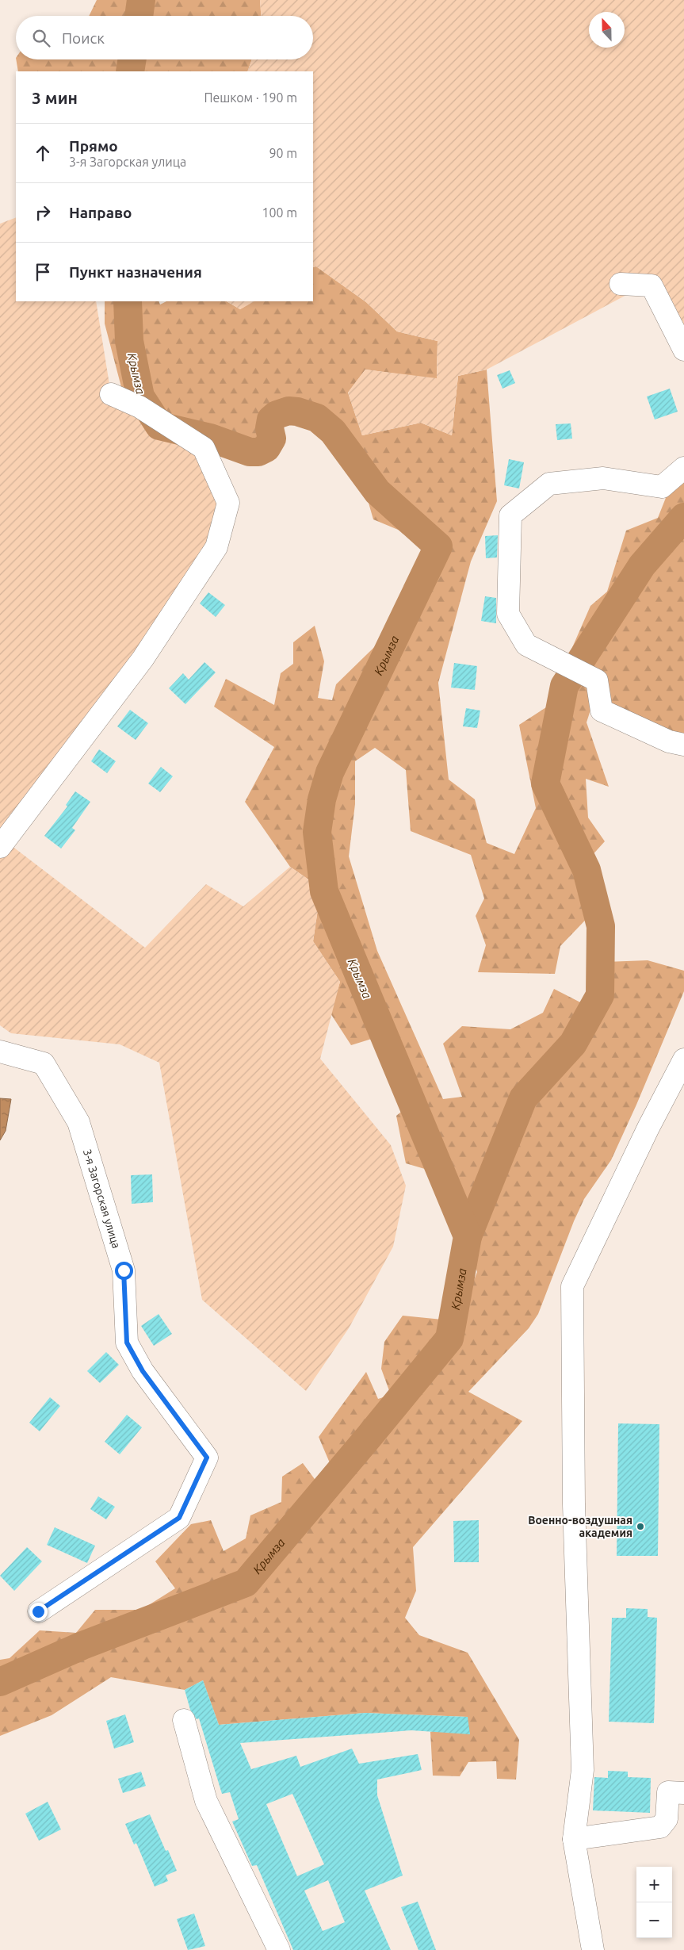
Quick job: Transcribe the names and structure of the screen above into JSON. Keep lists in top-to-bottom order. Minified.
{"streets":{"street":["3-я Загорская улица"]},"water":["Крымза"],"places":["Военно-воздушная академия"],"north":"top","page":{"search":"Поиск","heading":["3 мин","Пешком · 190 m"],"list":[["Прямо","3-я Загорская улица","90 m"],["Направо","100 m"],"Пункт назначения"],"map_buttons":["+","−"]}}
